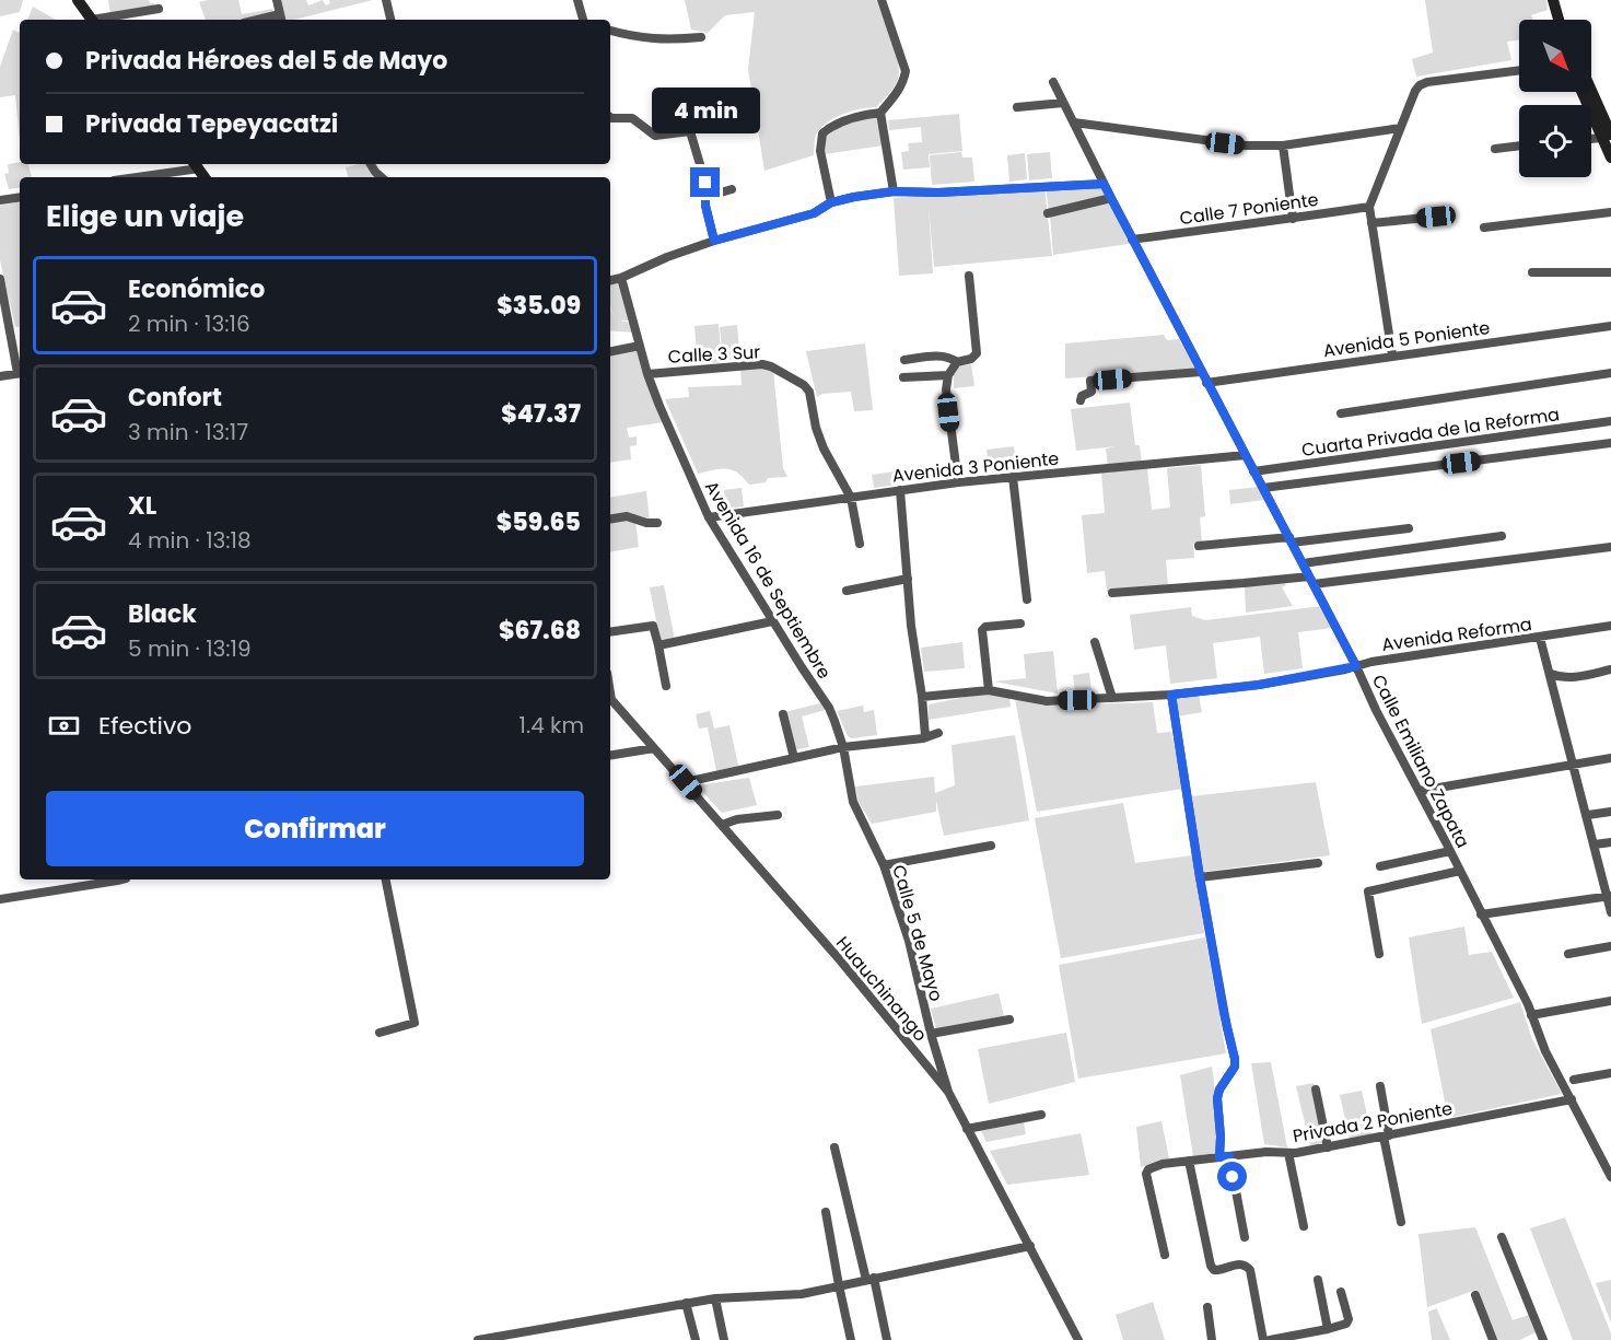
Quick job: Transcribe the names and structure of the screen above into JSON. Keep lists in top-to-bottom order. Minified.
{"streets":{"street":["Calle 7 Poniente","Avenida 5 Poniente","Calle 3 Sur","Cuarta Privada de la Reforma","Avenida 3 Poniente","Avenida 16 de Septiembre","Avenida Reforma","Calle Emiliano Zapata","Calle 5 de Mayo","Huauchinango","Privada 2 Poniente"]},"crossings":[["Calle 7 Poniente","Calle Emiliano Zapata"],["Avenida 5 Poniente","Calle Emiliano Zapata"],["Calle 3 Sur","Avenida 3 Poniente"],["Calle 3 Sur","Avenida 16 de Septiembre"],["Cuarta Privada de la Reforma","Calle Emiliano Zapata"],["Avenida 3 Poniente","Avenida 16 de Septiembre"],["Avenida 3 Poniente","Calle Emiliano Zapata"],["Avenida 16 de Septiembre","Calle 5 de Mayo"],["Avenida Reforma","Calle Emiliano Zapata"],["Calle Emiliano Zapata","Privada 2 Poniente"],["Calle 5 de Mayo","Huauchinango"]],"north":"bottom right","page":{"banner":["Privada Héroes del 5 de Mayo","Privada Tepeyacatzi"],"bubble":"4 min","heading":"Elige un viaje","list":[{"name":"Económico","note":"2 min · 13:16","value":"$35.09"},{"name":"Confort","note":"3 min · 13:17","value":"$47.37"},{"name":"XL","note":"4 min · 13:18","value":"$59.65"},{"name":"Black","note":"5 min · 13:19","value":"$67.68"}],"pay":["Efectivo","1.4 km"],"buttons":"Confirmar"}}
